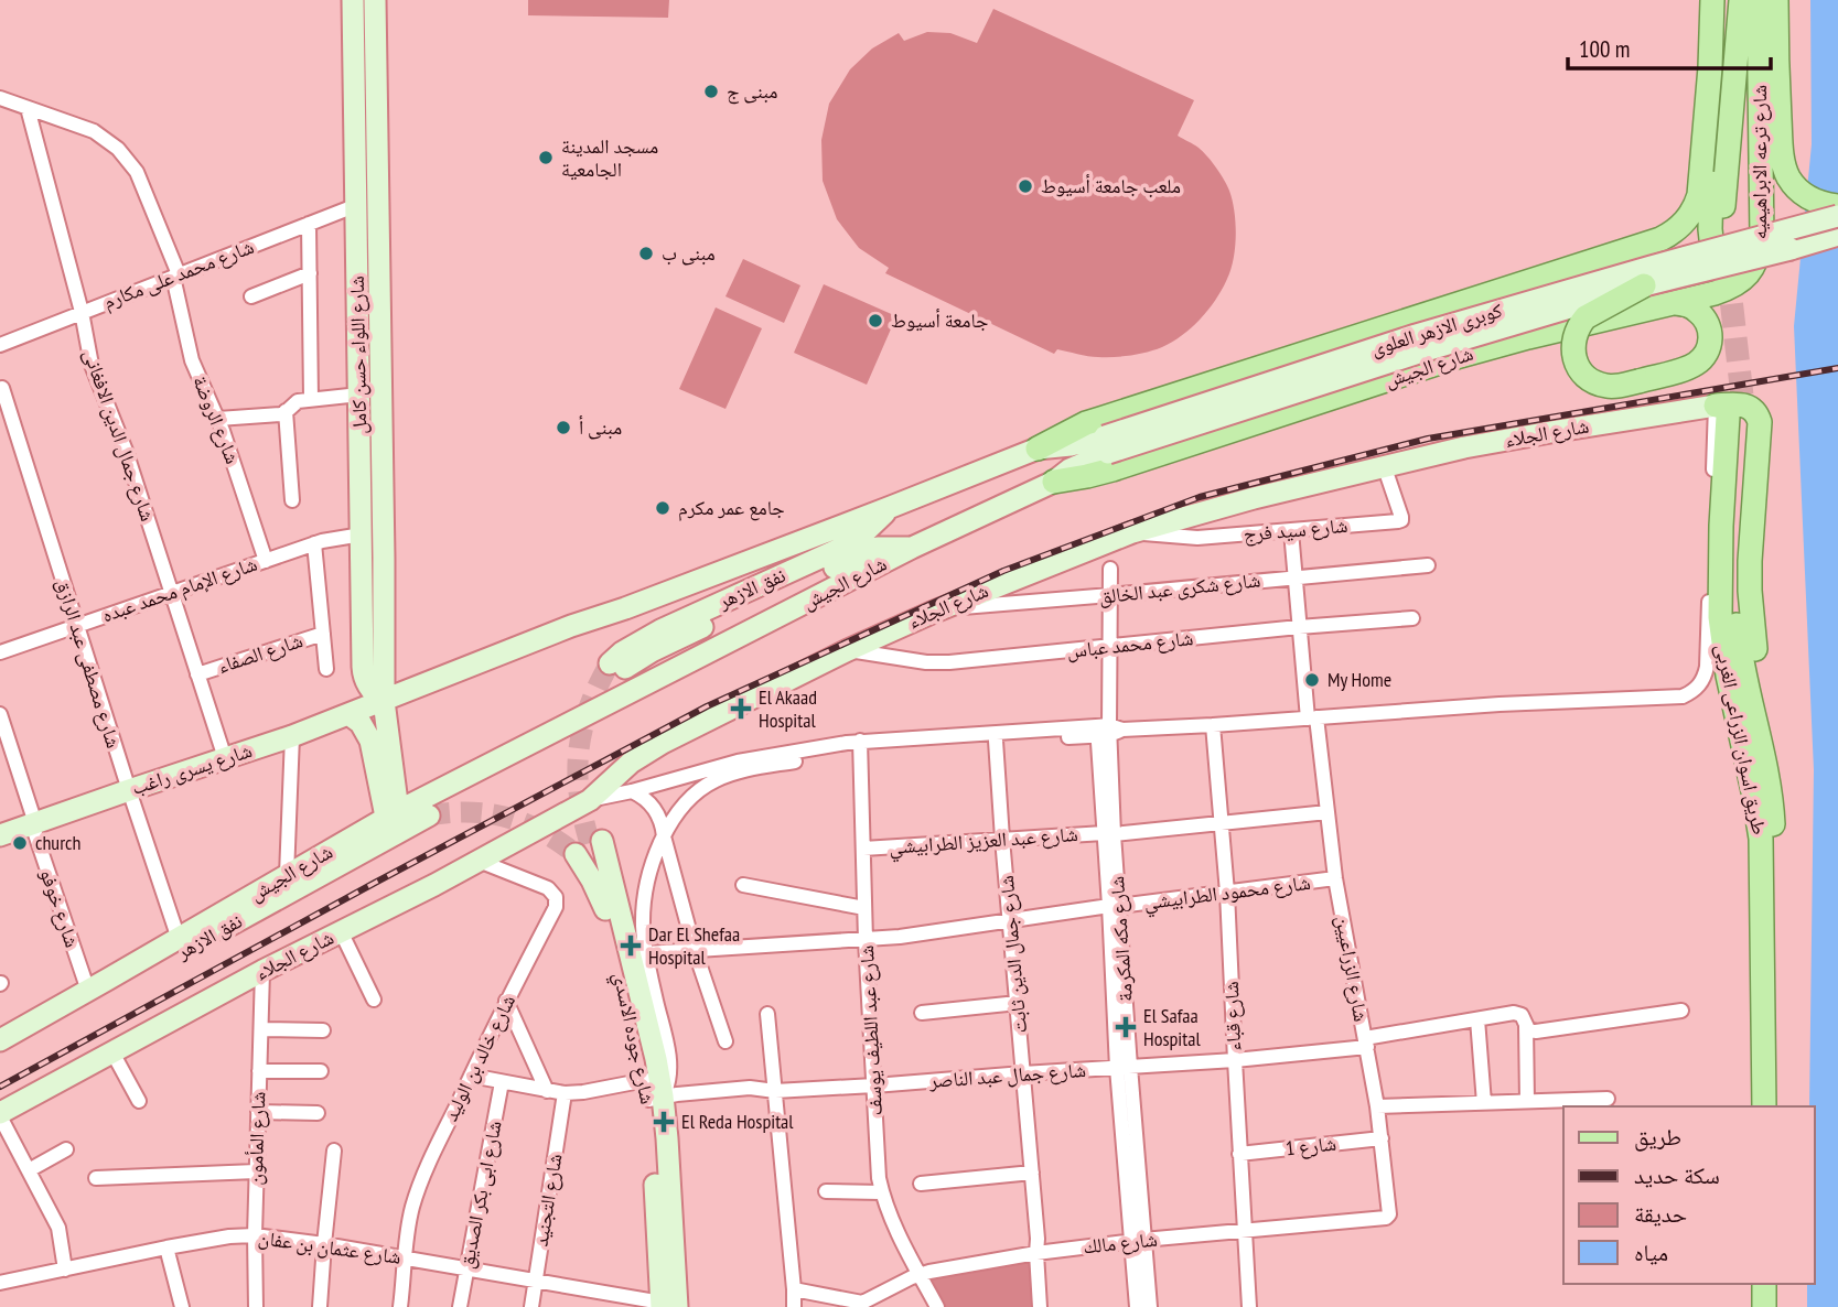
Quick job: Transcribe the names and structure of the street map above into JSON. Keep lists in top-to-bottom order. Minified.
{"streets":{"main road":["شارع ترعه الابراهيميه","كوبرى الازهر العلوى","شارع اللواء حسن كامل","شارع الجيش","شارع الجلاء","نفق الازهر","طريق اسوان الزراعى الغربى","شارع يسرى راغب","شارع جوده الاسدي"],"street":["شارع محمد على مكارم","شارع الروضة","شارع جمال الدين الافغانى","شارع سيد فرج","شارع شكرى عبد الخالق","شارع الإمام محمد عبده","شارع محمد عباس","شارع الصفاء","شارع مصطفى عبد الرازق","شارع عبد العزيز الطرابيشي","شارع محمود الطرابيشي","شارع خوفو","شارع مكه المكرمة","شارع جمال الدين ثابت","شارع الزراعيين","شارع قباء","شارع عبد اللطيف يوسف","شارع خالد بن الوليد","شارع جمال عبد الناصر","شارع المأمون","شارع 1","شارع ابى بكر الصديق","شارع التجنيد","شارع مالك","شارع عثمان بن عفان"]},"crossings":[["شارع ترعه الابراهيميه","شارع الجيش"],["شارع محمد على مكارم","شارع اللواء حسن كامل"],["شارع محمد على مكارم","شارع الروضة"],["شارع محمد على مكارم","شارع جمال الدين الافغانى"],["كوبرى الازهر العلوى","شارع الجيش"],["شارع اللواء حسن كامل","شارع الجيش"],["شارع اللواء حسن كامل","شارع الإمام محمد عبده"],["شارع اللواء حسن كامل","شارع يسرى راغب"],["شارع الجيش","نفق الازهر"],["شارع الجيش","شارع مصطفى عبد الرازق"],["شارع الجيش","شارع خوفو"],["شارع الروضة","شارع جمال الدين الافغانى"],["شارع الروضة","شارع الإمام محمد عبده"],["شارع الجلاء","شارع سيد فرج"],["شارع الجلاء","شارع شكرى عبد الخالق"],["شارع الجلاء","شارع محمد عباس"],["شارع الجلاء","طريق اسوان الزراعى الغربى"],["شارع الجلاء","شارع مكه المكرمة"],["شارع الجلاء","شارع جمال الدين ثابت"],["شارع الجلاء","شارع الزراعيين"],["شارع الجلاء","شارع قباء"],["شارع الجلاء","شارع عبد اللطيف يوسف"],["شارع الجلاء","شارع جوده الاسدي"],["شارع الجلاء","شارع خالد بن الوليد"],["شارع الجلاء","شارع المأمون"],["شارع جمال الدين الافغانى","شارع الإمام محمد عبده"],["شارع جمال الدين الافغانى","شارع الصفاء"],["شارع جمال الدين الافغانى","شارع يسرى راغب"],["شارع سيد فرج","شارع الزراعيين"],["نفق الازهر","شارع خوفو"],["شارع شكرى عبد الخالق","شارع مكه المكرمة"],["شارع شكرى عبد الخالق","شارع الزراعيين"],["شارع الإمام محمد عبده","شارع الصفاء"],["شارع الإمام محمد عبده","شارع مصطفى عبد الرازق"],["شارع محمد عباس","شارع مكه المكرمة"],["شارع محمد عباس","شارع الزراعيين"],["شارع مصطفى عبد الرازق","شارع يسرى راغب"],["شارع يسرى راغب","شارع خوفو"],["شارع عبد العزيز الطرابيشي","شارع مكه المكرمة"],["شارع عبد العزيز الطرابيشي","شارع جمال الدين ثابت"],["شارع عبد العزيز الطرابيشي","شارع الزراعيين"],["شارع عبد العزيز الطرابيشي","شارع قباء"],["شارع عبد العزيز الطرابيشي","شارع عبد اللطيف يوسف"],["شارع محمود الطرابيشي","شارع مكه المكرمة"],["شارع محمود الطرابيشي","شارع جمال الدين ثابت"],["شارع محمود الطرابيشي","شارع الزراعيين"],["شارع محمود الطرابيشي","شارع قباء"],["شارع محمود الطرابيشي","شارع عبد اللطيف يوسف"],["شارع محمود الطرابيشي","شارع جوده الاسدي"],["شارع مكه المكرمة","شارع جمال عبد الناصر"],["شارع مكه المكرمة","شارع مالك"],["شارع جمال الدين ثابت","شارع جمال عبد الناصر"],["شارع جمال الدين ثابت","شارع مالك"],["شارع الزراعيين","شارع جمال عبد الناصر"],["شارع الزراعيين","شارع 1"],["شارع الزراعيين","شارع مالك"],["شارع قباء","شارع جمال عبد الناصر"],["شارع قباء","شارع 1"],["شارع قباء","شارع مالك"],["شارع عبد اللطيف يوسف","شارع جمال عبد الناصر"],["شارع عبد اللطيف يوسف","شارع مالك"],["شارع جوده الاسدي","شارع جمال عبد الناصر"],["شارع جوده الاسدي","شارع عثمان بن عفان"],["شارع خالد بن الوليد","شارع جمال عبد الناصر"],["شارع خالد بن الوليد","شارع عثمان بن عفان"],["شارع جمال عبد الناصر","شارع ابى بكر الصديق"],["شارع جمال عبد الناصر","شارع التجنيد"],["شارع المأمون","شارع عثمان بن عفان"],["شارع ابى بكر الصديق","شارع عثمان بن عفان"],["شارع التجنيد","شارع عثمان بن عفان"]],"places":{"other":["مبنى ج","مسجد المدينة الجامعية","ملعب جامعة أسيوط","مبنى ب","جامعة أسيوط","مبنى أ","جامع عمر مكرم","My Home","church"],"health":["El Akaad Hospital","Dar El Shefaa Hospital","El Safaa Hospital","El Reda Hospital"]},"legend":["طريق","سكة حديد","حديقة","مياه"],"scale_bar":"100 m"}
